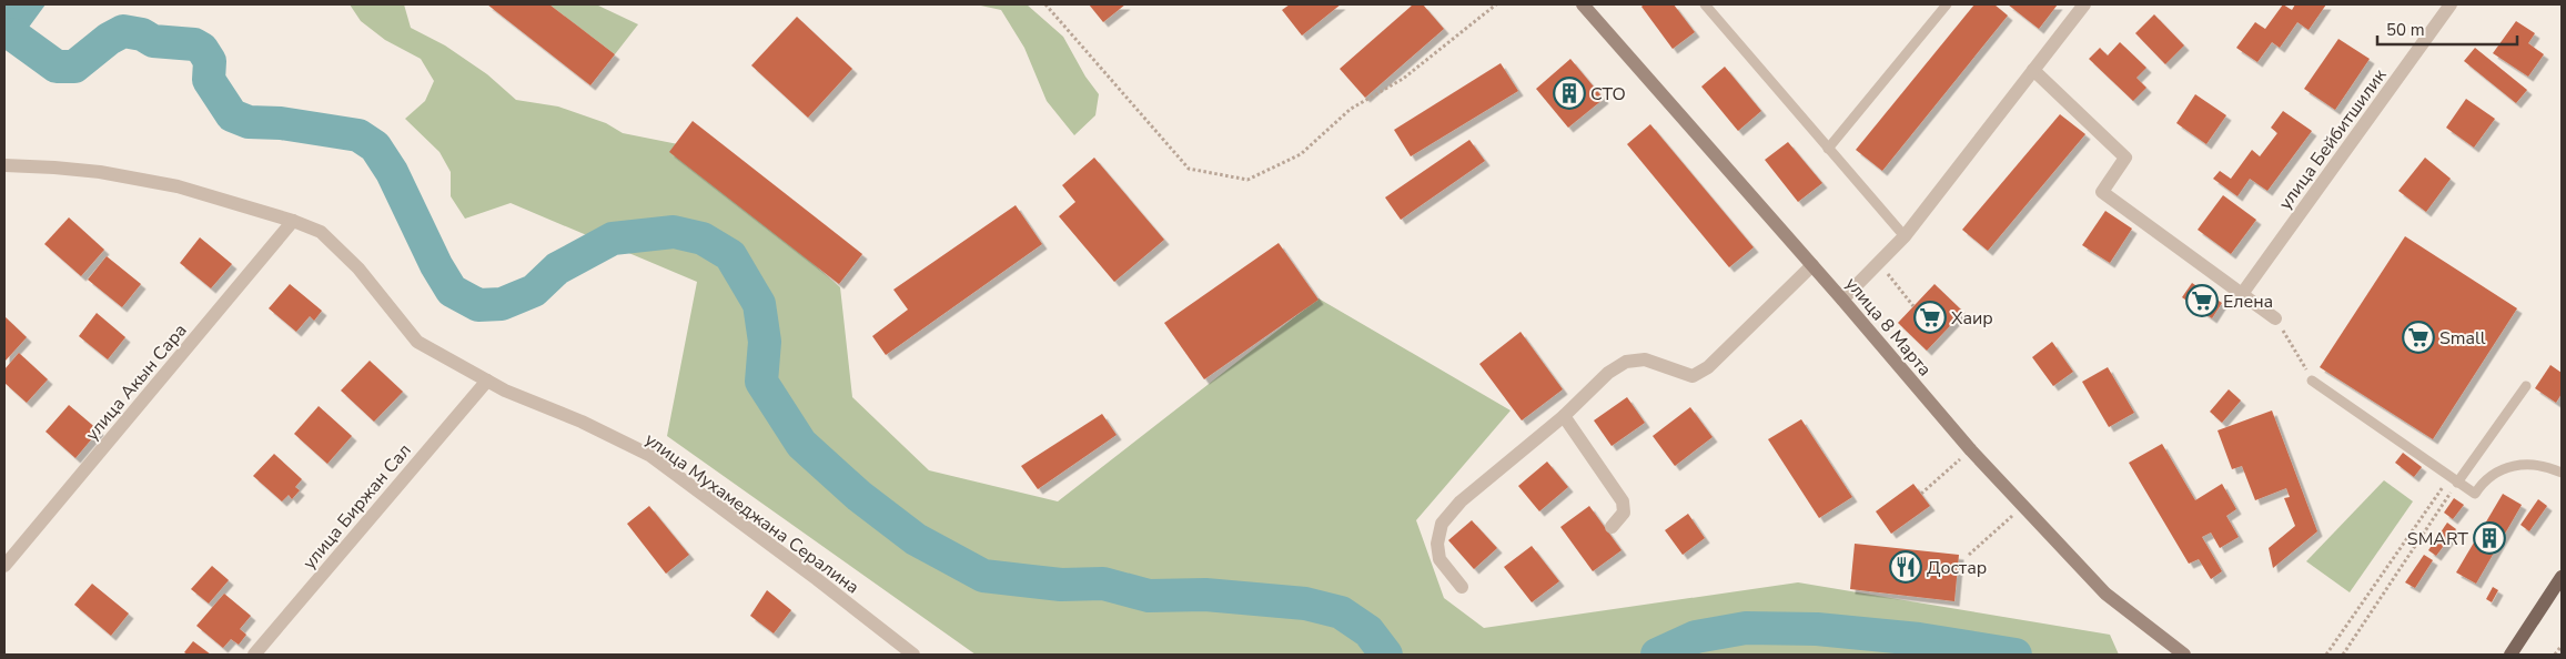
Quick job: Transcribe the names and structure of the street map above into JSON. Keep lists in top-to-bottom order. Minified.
{"streets":{"street":["улица Бейбитшилик","улица 8 Марта","улица Акын Сара","улица Биржан Сал","улица Мухамеджана Сералина"]},"crossings":[["улица Акын Сара","улица Мухамеджана Сералина"],["улица Биржан Сал","улица Мухамеджана Сералина"]],"places":{"building":["СТО","SMART"],"supermarket":["Елена","Хаир","Small"],"restaurant":["Достар"]},"scale_bar":"50 m"}
